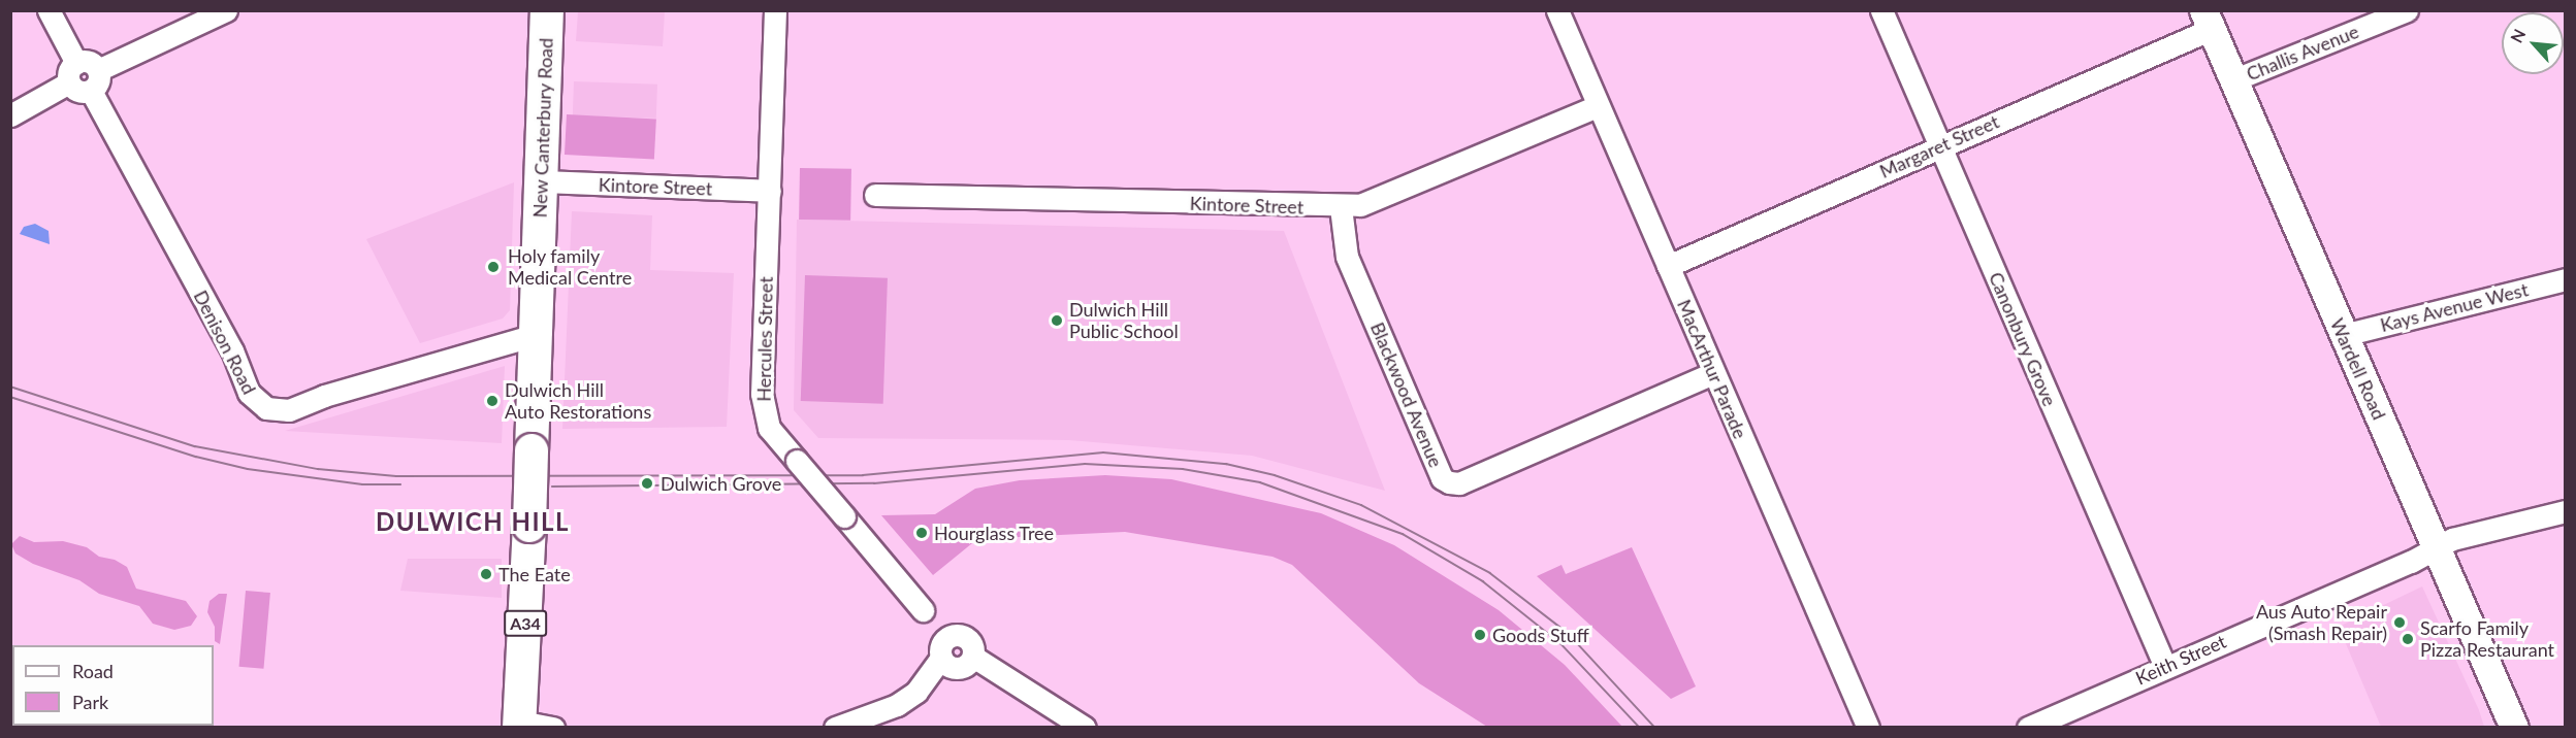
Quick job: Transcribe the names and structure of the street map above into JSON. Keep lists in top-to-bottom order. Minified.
{"streets":{"highway":["New Canterbury Road","A34"],"main road":["Wardell Road"],"street":["Challis Avenue","Margaret Street","Kintore Street","Kays Avenue West","Hercules Street","Canonbury Grove","Denison Road","MacArthur Parade","Blackwood Avenue","Keith Street"]},"crossings":[["Challis Avenue","Wardell Road"],["New Canterbury Road","Kintore Street"],["New Canterbury Road","Denison Road"],["Margaret Street","Canonbury Grove"],["Margaret Street","MacArthur Parade"],["Margaret Street","Wardell Road"],["Kintore Street","Hercules Street"],["Kintore Street","MacArthur Parade"],["Kintore Street","Blackwood Avenue"],["Kays Avenue West","Wardell Road"],["Canonbury Grove","Keith Street"],["MacArthur Parade","Blackwood Avenue"],["Wardell Road","Keith Street"]],"districts":["DULWICH HILL"],"places":["Holy family Medical Centre","Dulwich Hill Public School","Dulwich Hill Auto Restorations","Dulwich Grove","Hourglass Tree","The Eate","Aus Auto Repair (Smash Repair)","Goods Stuff","Scarfo Family Pizza Restaurant"],"legend":["Road","Park"],"north":"top left"}
